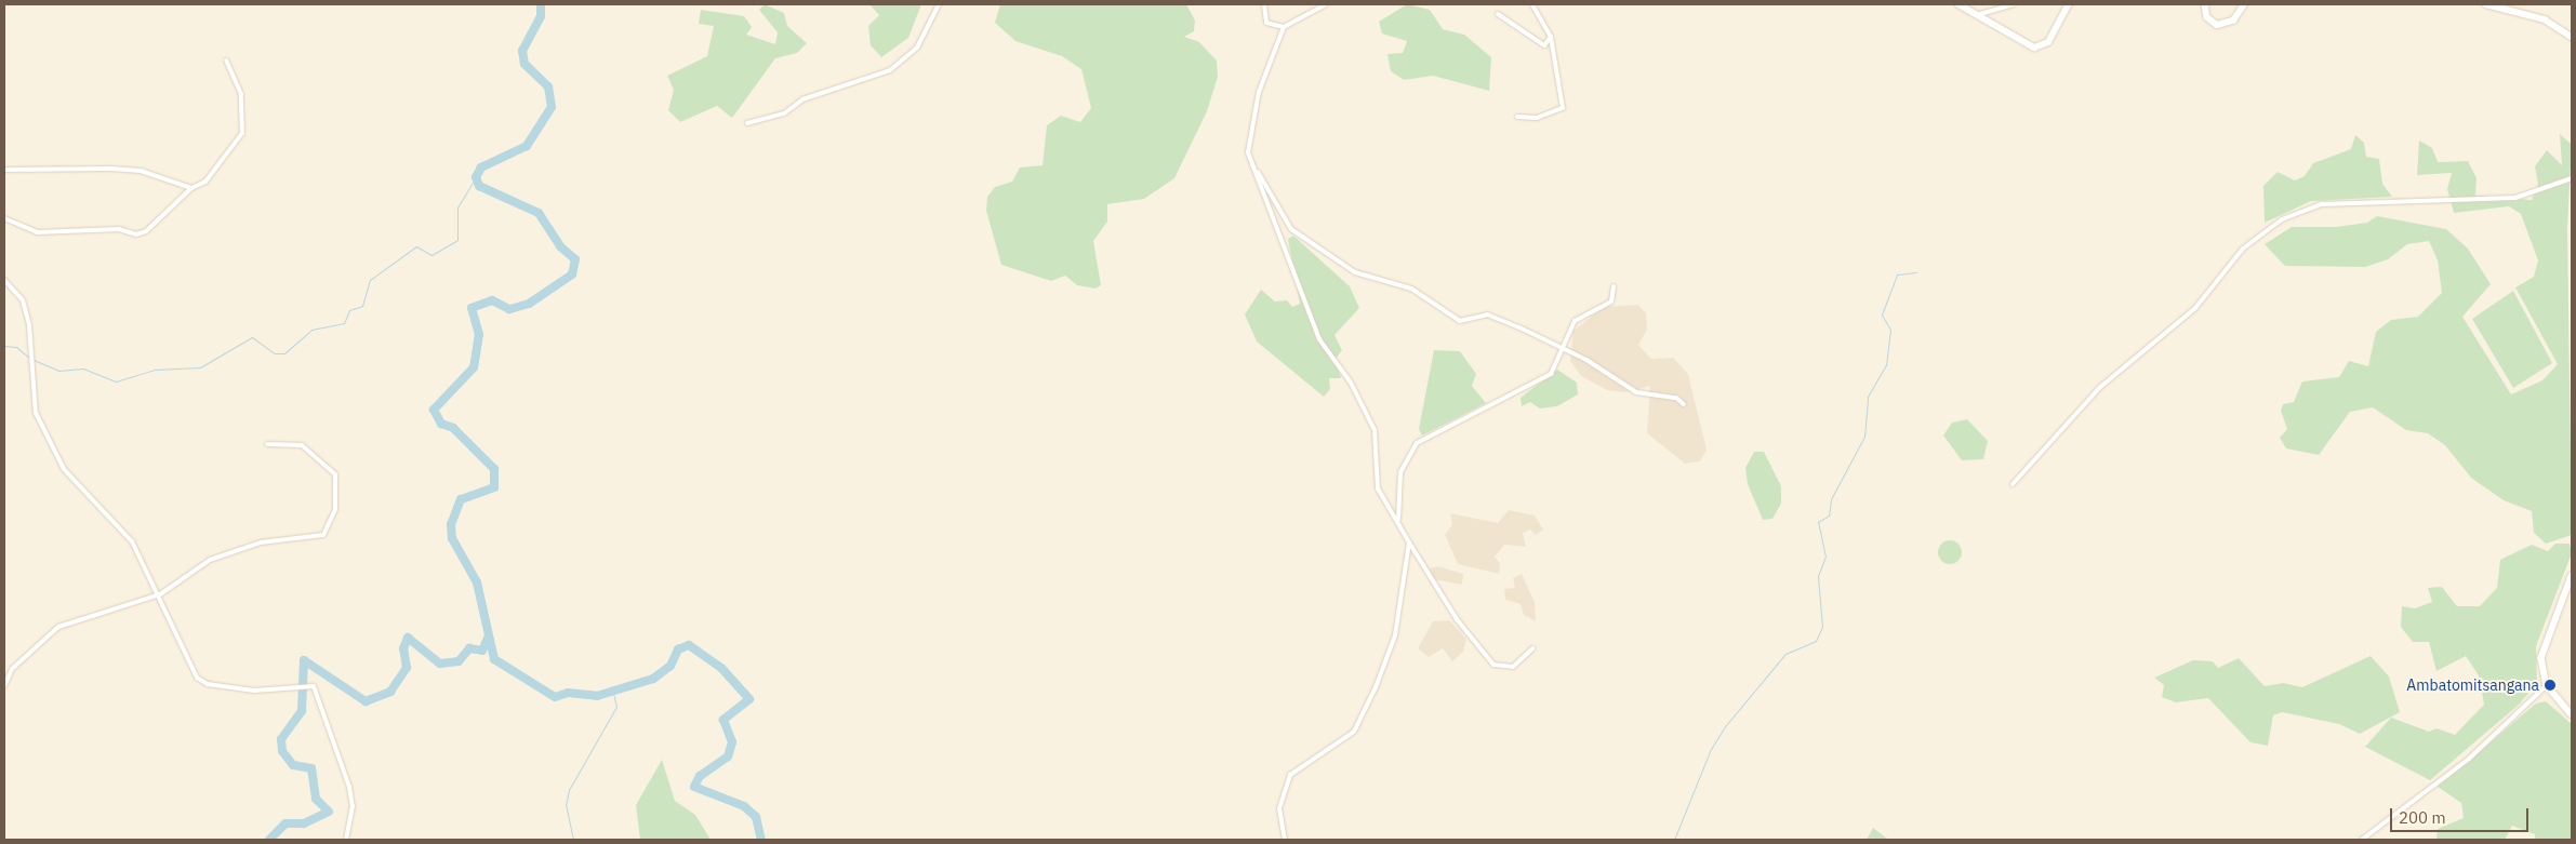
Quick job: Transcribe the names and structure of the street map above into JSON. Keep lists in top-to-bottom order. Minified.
{"places":["Ambatomitsangana"],"scale_bar":"200 m"}
